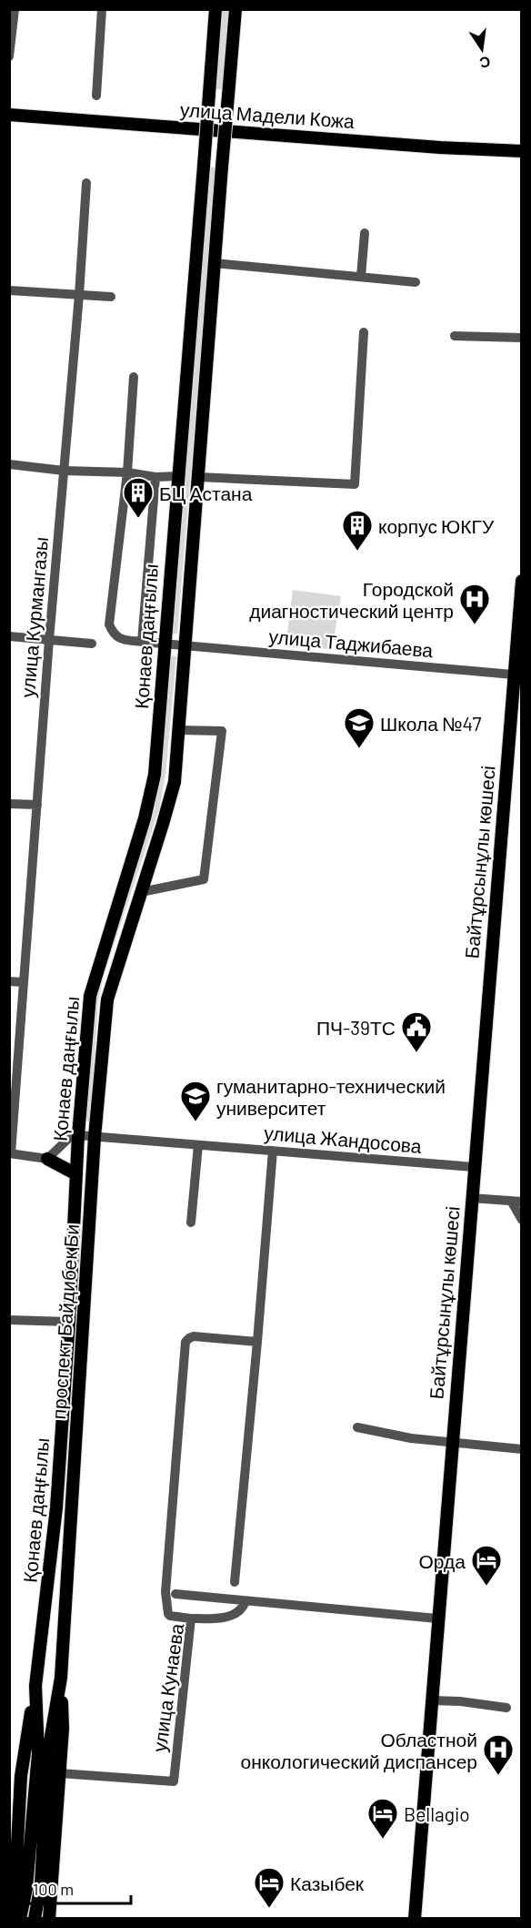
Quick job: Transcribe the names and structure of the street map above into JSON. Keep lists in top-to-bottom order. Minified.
{"streets":{"main road":["улица Мадели Кожа","Қонаев даңғылы","Байтұрсынұлы көшесі","проспект Байдибек Би"],"street":["улица Курмангазы","улица Таджибаева","улица Жандосова","улица Кунаева"]},"crossings":[["Қонаев даңғылы","улица Таджибаева"],["Қонаев даңғылы","улица Жандосова"],["Қонаев даңғылы","проспект Байдибек Би"],["улица Таджибаева","Байтұрсынұлы көшесі"],["Байтұрсынұлы көшесі","улица Жандосова"]],"places":{"building":["БЦ Астана","корпус ЮКГУ"],"hospital":["Городской диагностический центр","Областной онкологический диспансер"],"school or university":["Школа №47","гуманитарно-технический университет"],"public building":["ПЧ-39ТС"],"hotel":["Орда","Bellagio","Казыбек"]},"scale_bar":"100 m","north":"bottom"}
